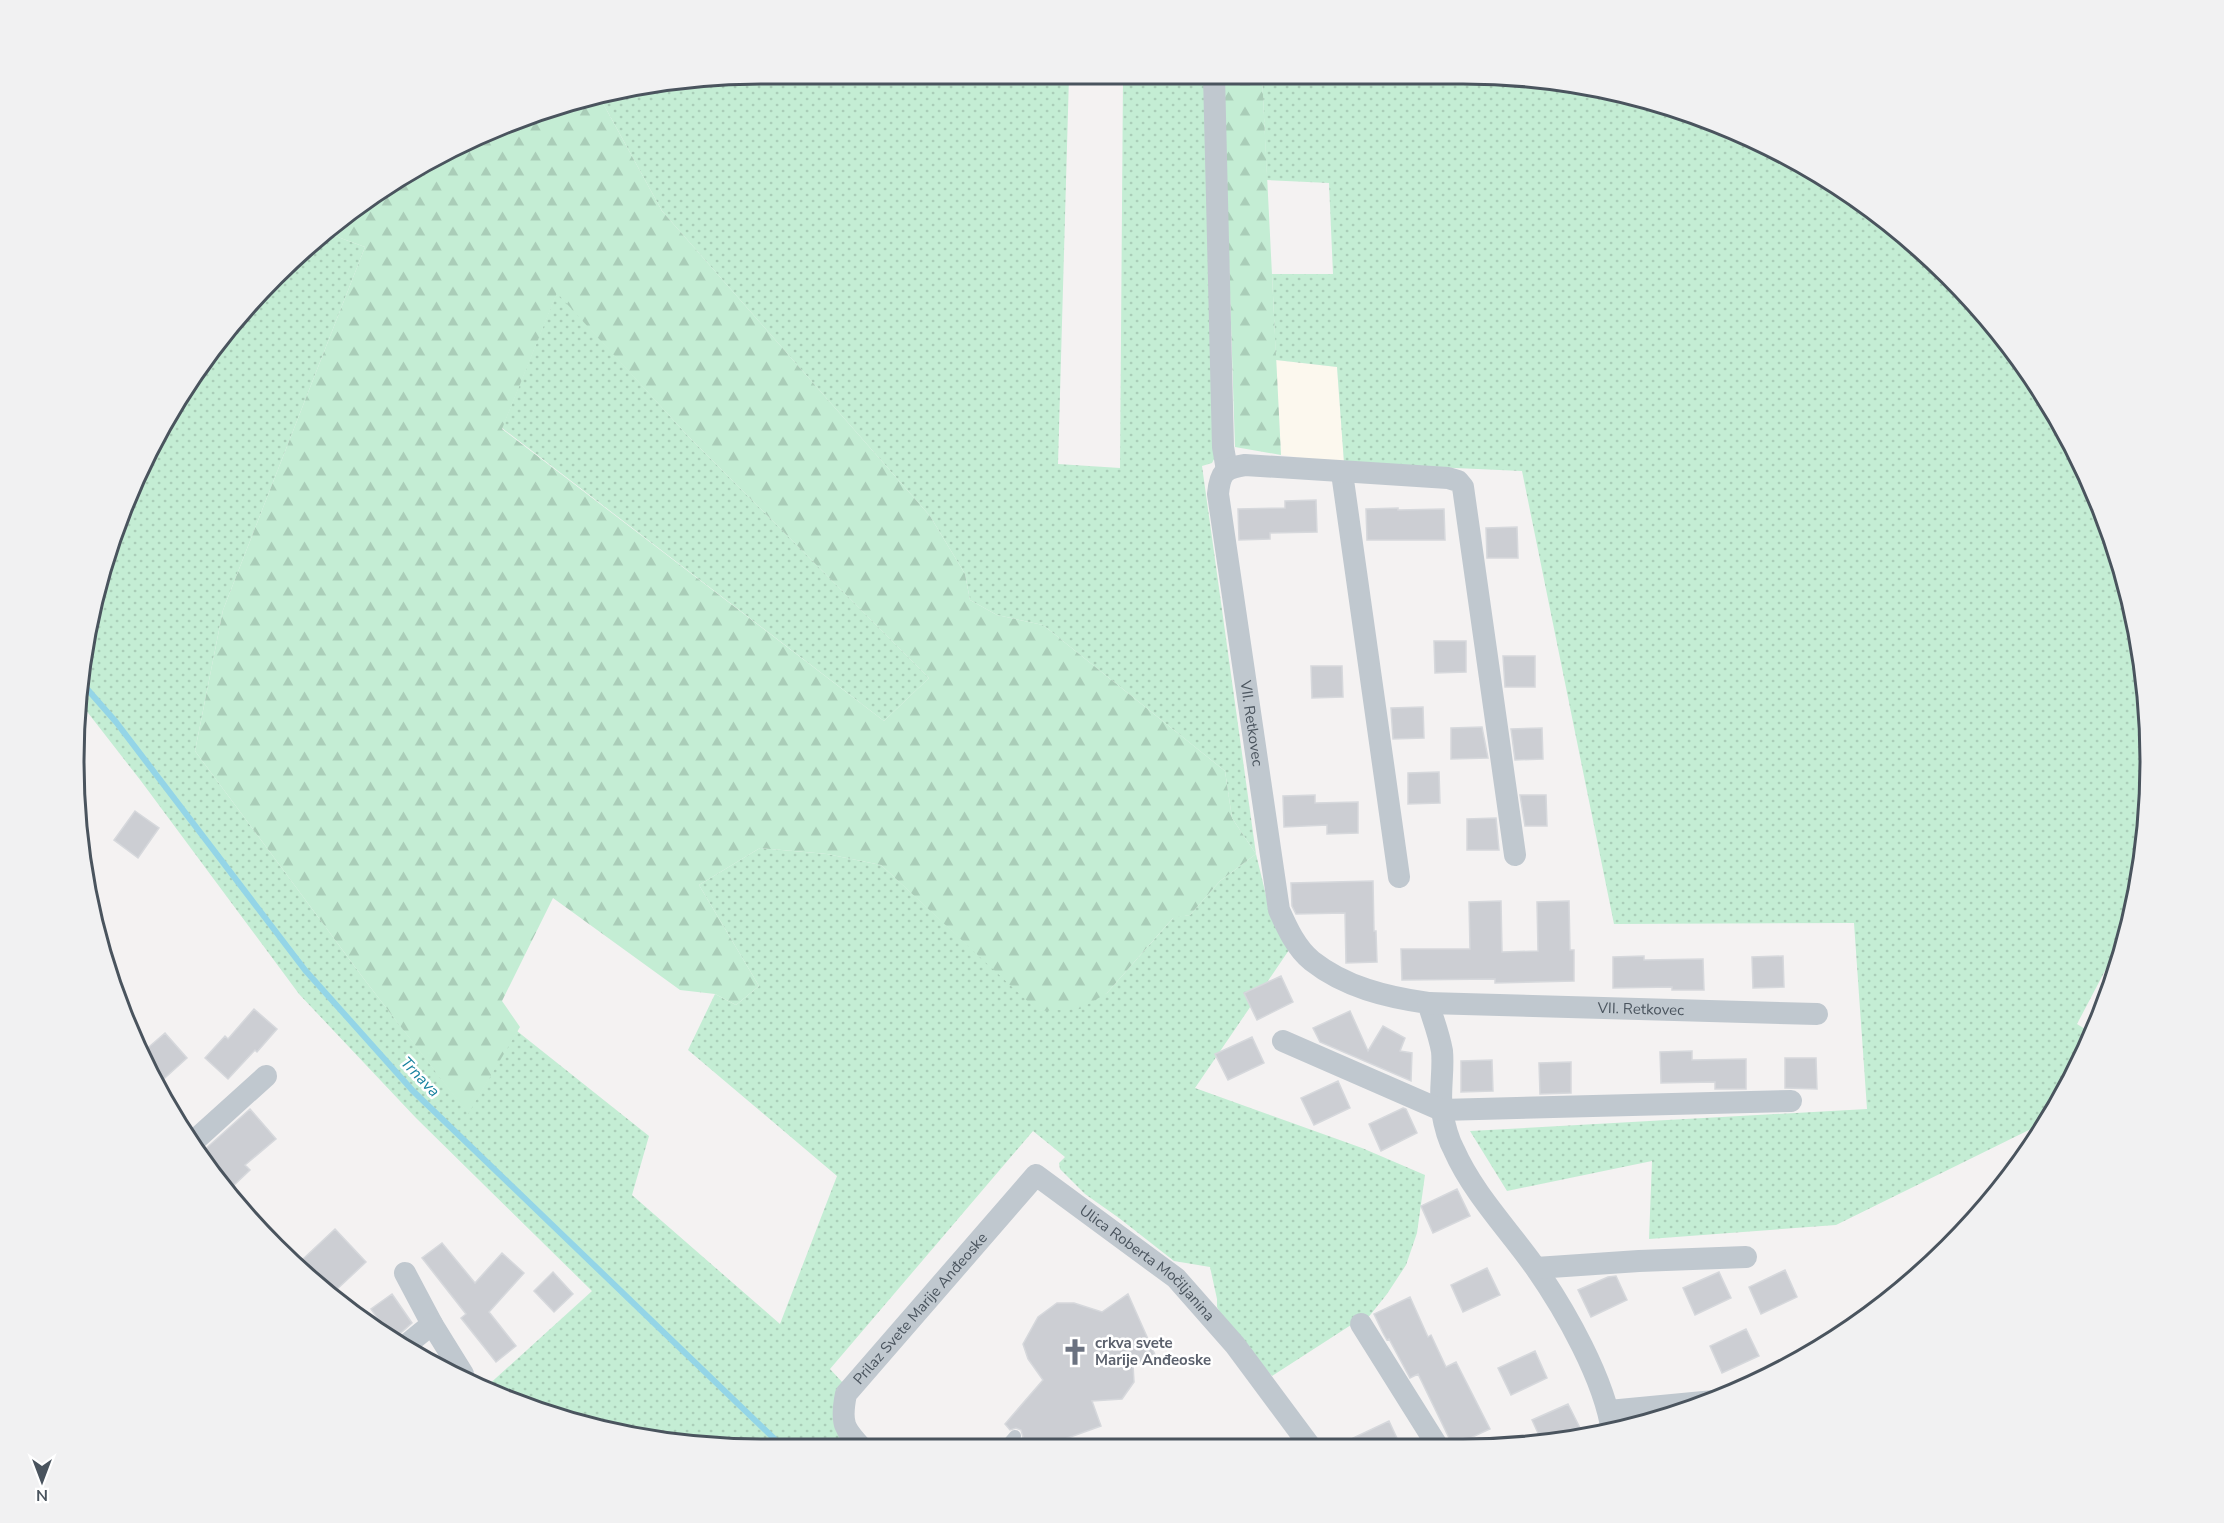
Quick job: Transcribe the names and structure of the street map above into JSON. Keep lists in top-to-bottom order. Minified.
{"streets":{"street":["VII. Retkovec","Ulica Roberta Močiljanina","Prilaz Svete Marije Anđeoske"]},"crossings":[["Ulica Roberta Močiljanina","Prilaz Svete Marije Anđeoske"]],"water":["Trnava"],"places":{"church":["crkva svete Marije Anđeoske"]},"north":"bottom"}
